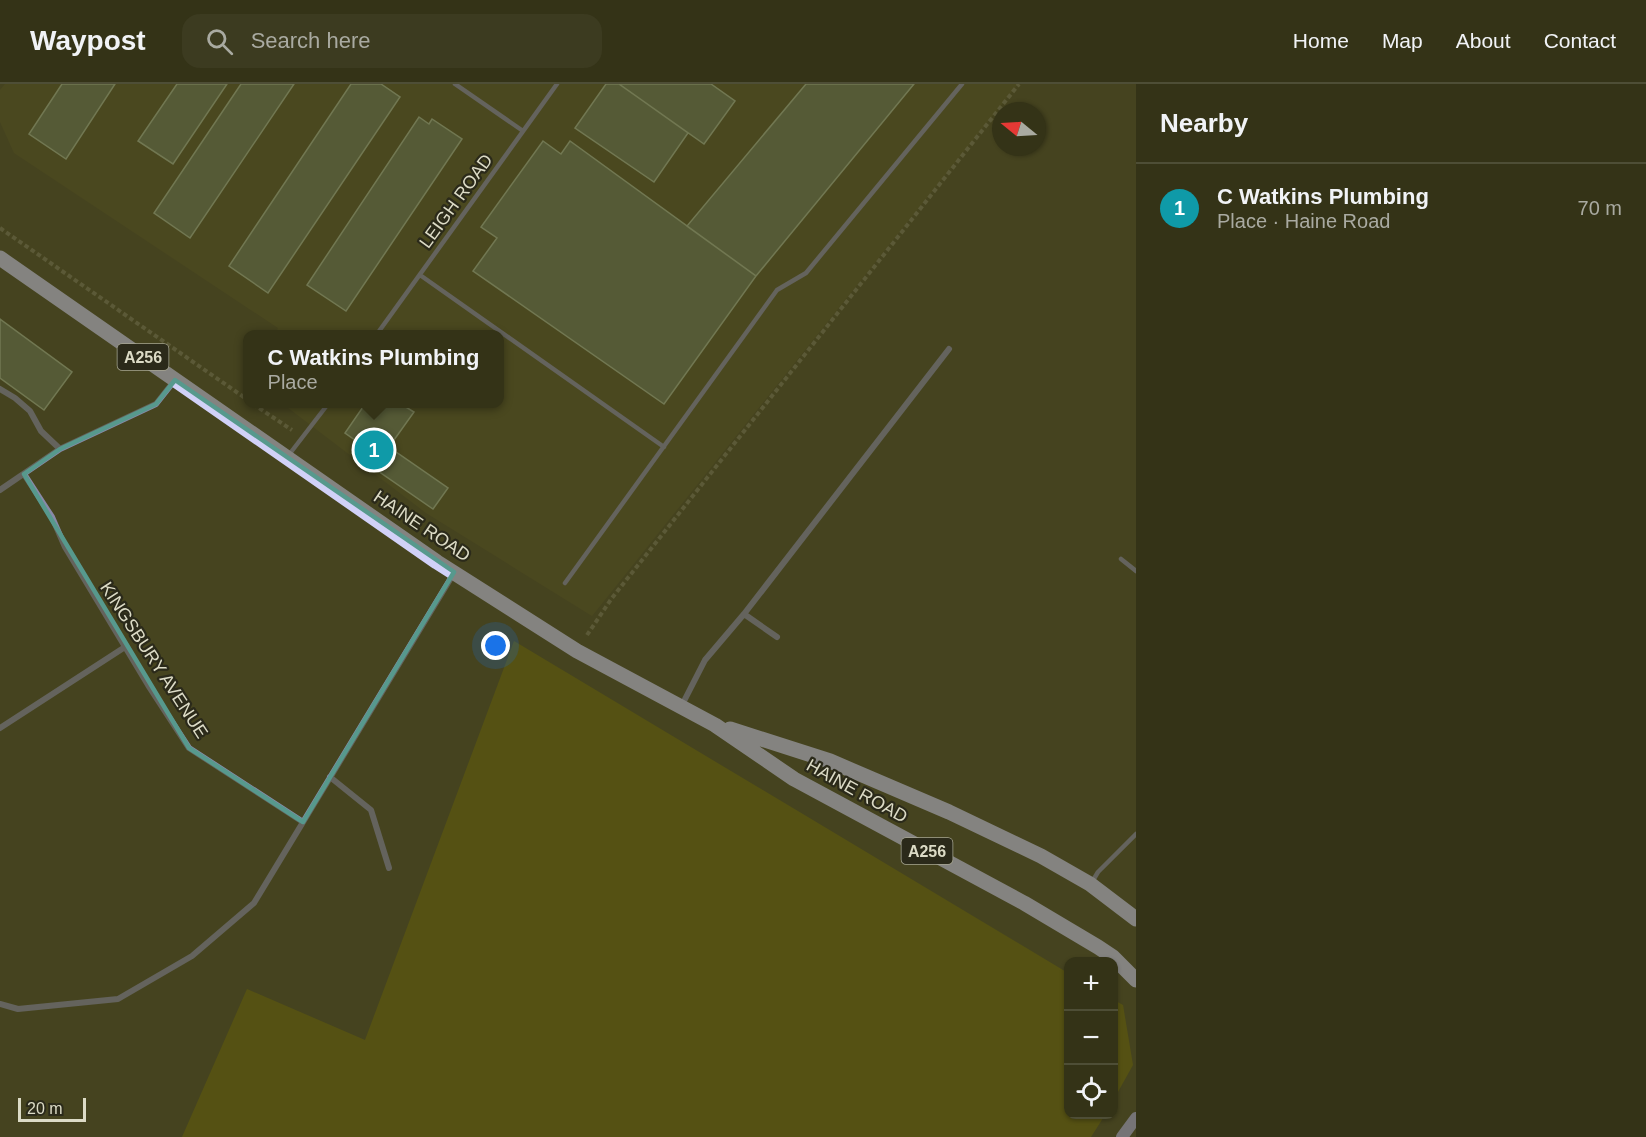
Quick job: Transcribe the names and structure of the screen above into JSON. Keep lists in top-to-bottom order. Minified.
{"streets":{"main road":["A256","HAINE ROAD"],"street":["KINGSBURY AVENUE"],"lane":["LEIGH ROAD"]},"scale_bar":"20 m","north":"left","page":{"header":"Waypost","search":"Search here","nav":["Home","Map","About","Contact"],"heading":"Nearby","list":[{"mark":"1","name":"C Watkins Plumbing","note":"Place · Haine Road","value":"70 m"}],"popup":["C Watkins Plumbing","Place"],"pins":"1","map_buttons":["+","−"],"scale":"20 m"}}
